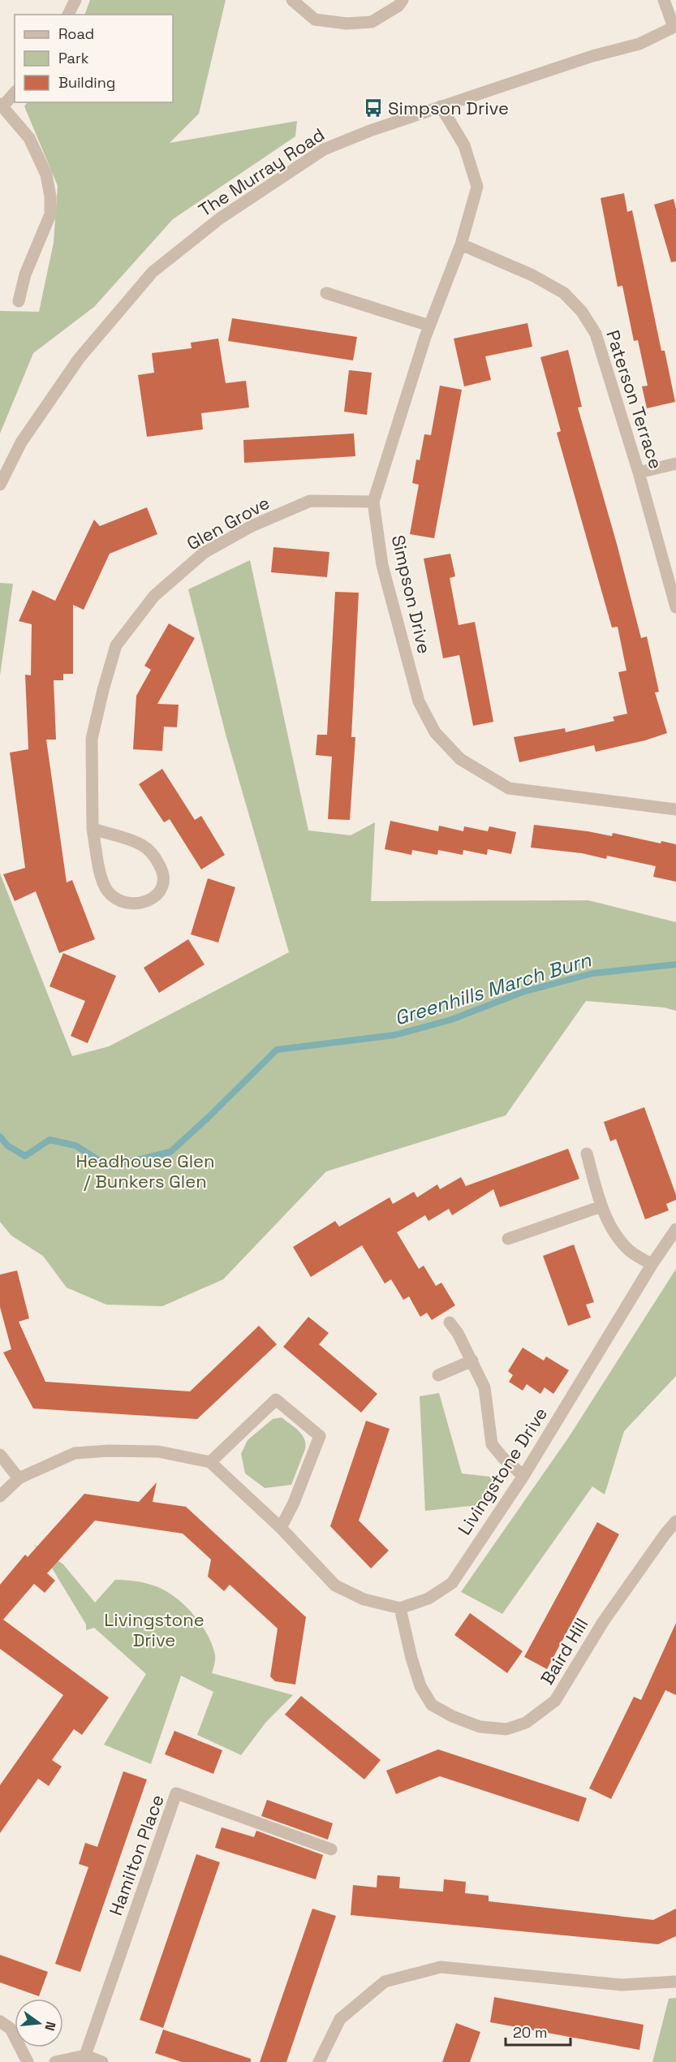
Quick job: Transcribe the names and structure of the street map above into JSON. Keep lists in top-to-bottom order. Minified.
{"streets":{"street":["The Murray Road","Paterson Terrace","Glen Grove","Simpson Drive","Livingstone Drive","Baird Hill","Hamilton Place"]},"crossings":[["The Murray Road","Simpson Drive"],["Paterson Terrace","Simpson Drive"],["Glen Grove","Simpson Drive"],["Livingstone Drive","Baird Hill"]],"water":["Greenhills March Burn"],"parks":["Headhouse Glen / Bunkers Glen","Livingstone Drive"],"places":{"bus stop":["Simpson Drive"]},"legend":["Road","Park","Building"],"scale_bar":"20 m","north":"right"}
